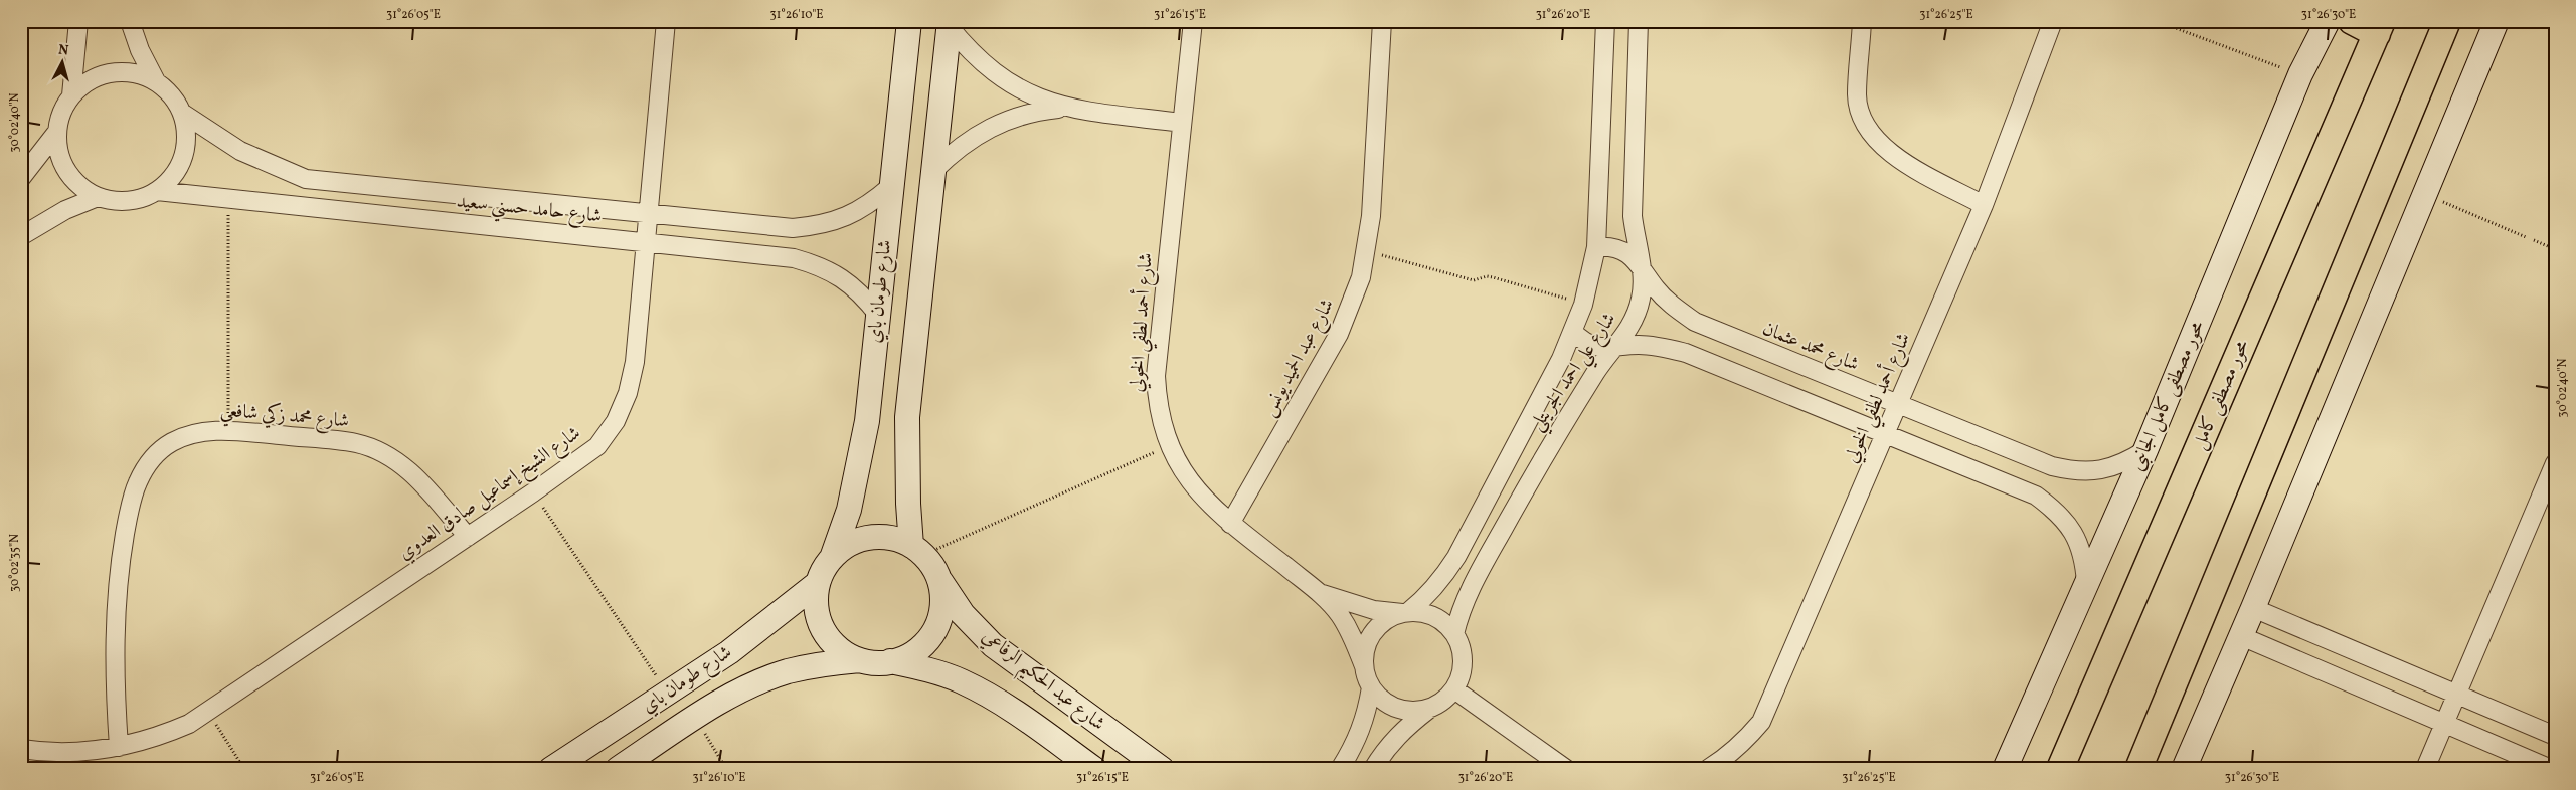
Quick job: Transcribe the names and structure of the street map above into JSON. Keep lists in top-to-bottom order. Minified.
{"streets":{"main road":["محور مصطفى كامل"],"street":["شارع حامد حسني سعيد","شارع طومان باي","شارع أحمد لطفي الخولي","شارع محمد عثمان","شارع عبد الحميد يونس","شارع علي احمد الجريتلي","محور مصطفى كامل الجانبى","شارع محمد زكي شافعي","شارع الشيخ إسماعيل صادق العدوي","شارع عبد الحكيم الرفاعي"]},"crossings":[["شارع حامد حسني سعيد","شارع طومان باي"],["شارع حامد حسني سعيد","شارع الشيخ إسماعيل صادق العدوي"],["شارع طومان باي","شارع عبد الحكيم الرفاعي"],["شارع أحمد لطفي الخولي","شارع محمد عثمان"],["شارع أحمد لطفي الخولي","شارع عبد الحميد يونس"],["شارع أحمد لطفي الخولي","شارع علي احمد الجريتلي"],["شارع محمد عثمان","شارع علي احمد الجريتلي"],["شارع محمد عثمان","محور مصطفى كامل الجانبى"],["شارع محمد زكي شافعي","شارع الشيخ إسماعيل صادق العدوي"]],"north":"top","coordinates":["31°26'05\"E","31°26'10\"E","31°26'15\"E","31°26'20\"E","31°26'25\"E","31°26'30\"E","30°02'40\"N","30°02'35\"N"]}
